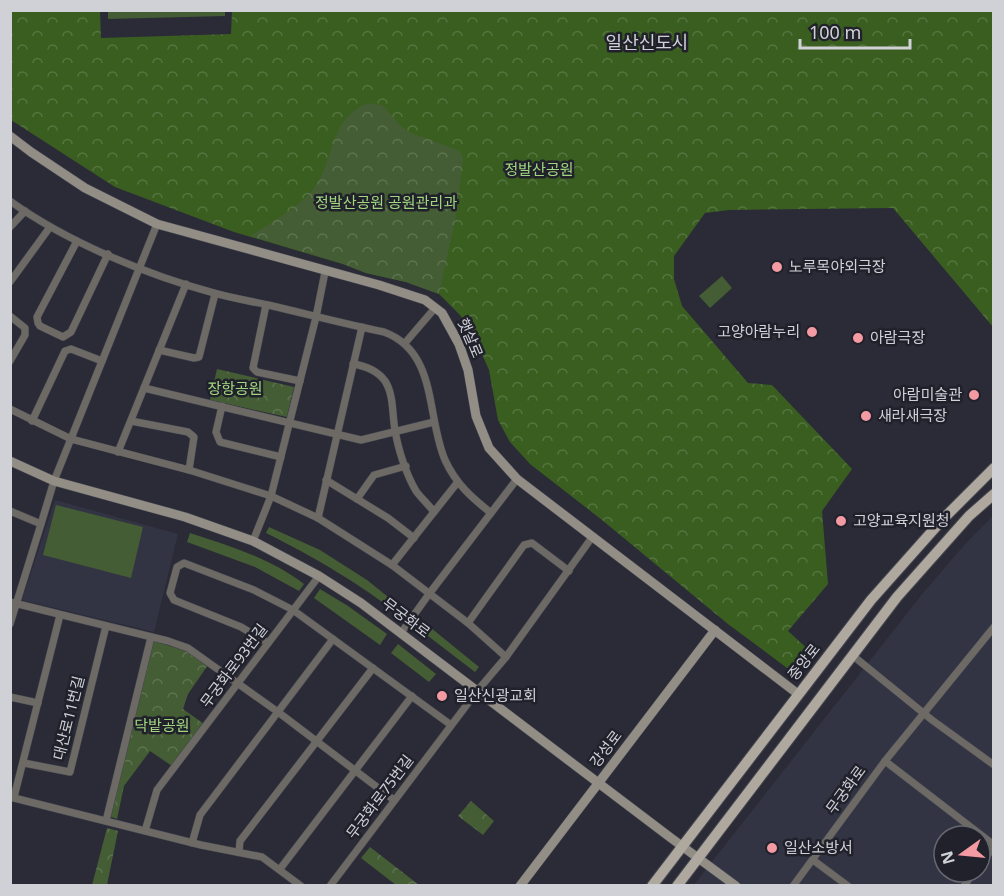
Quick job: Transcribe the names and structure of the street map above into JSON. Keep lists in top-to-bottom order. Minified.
{"streets":{"main road":["중앙로"],"street":["햇살로","무궁화로","무궁화로93번길","대산로11번길","강성로","무궁화로75번길"]},"crossings":[["햇살로","중앙로"],["햇살로","강성로"],["햇살로","무궁화로75번길"],["무궁화로","중앙로"],["무궁화로","무궁화로93번길"],["무궁화로","강성로"],["무궁화로","무궁화로75번길"]],"districts":["일산신도시"],"parks":["정발산공원","정발산공원 공원관리과","장항공원","닥밭공원"],"places":["노루목야외극장","고양아람누리","아람극장","아람미술관","새라새극장","고양교육지원청","일산신광교회","일산소방서"],"scale_bar":"100 m","north":"left"}
